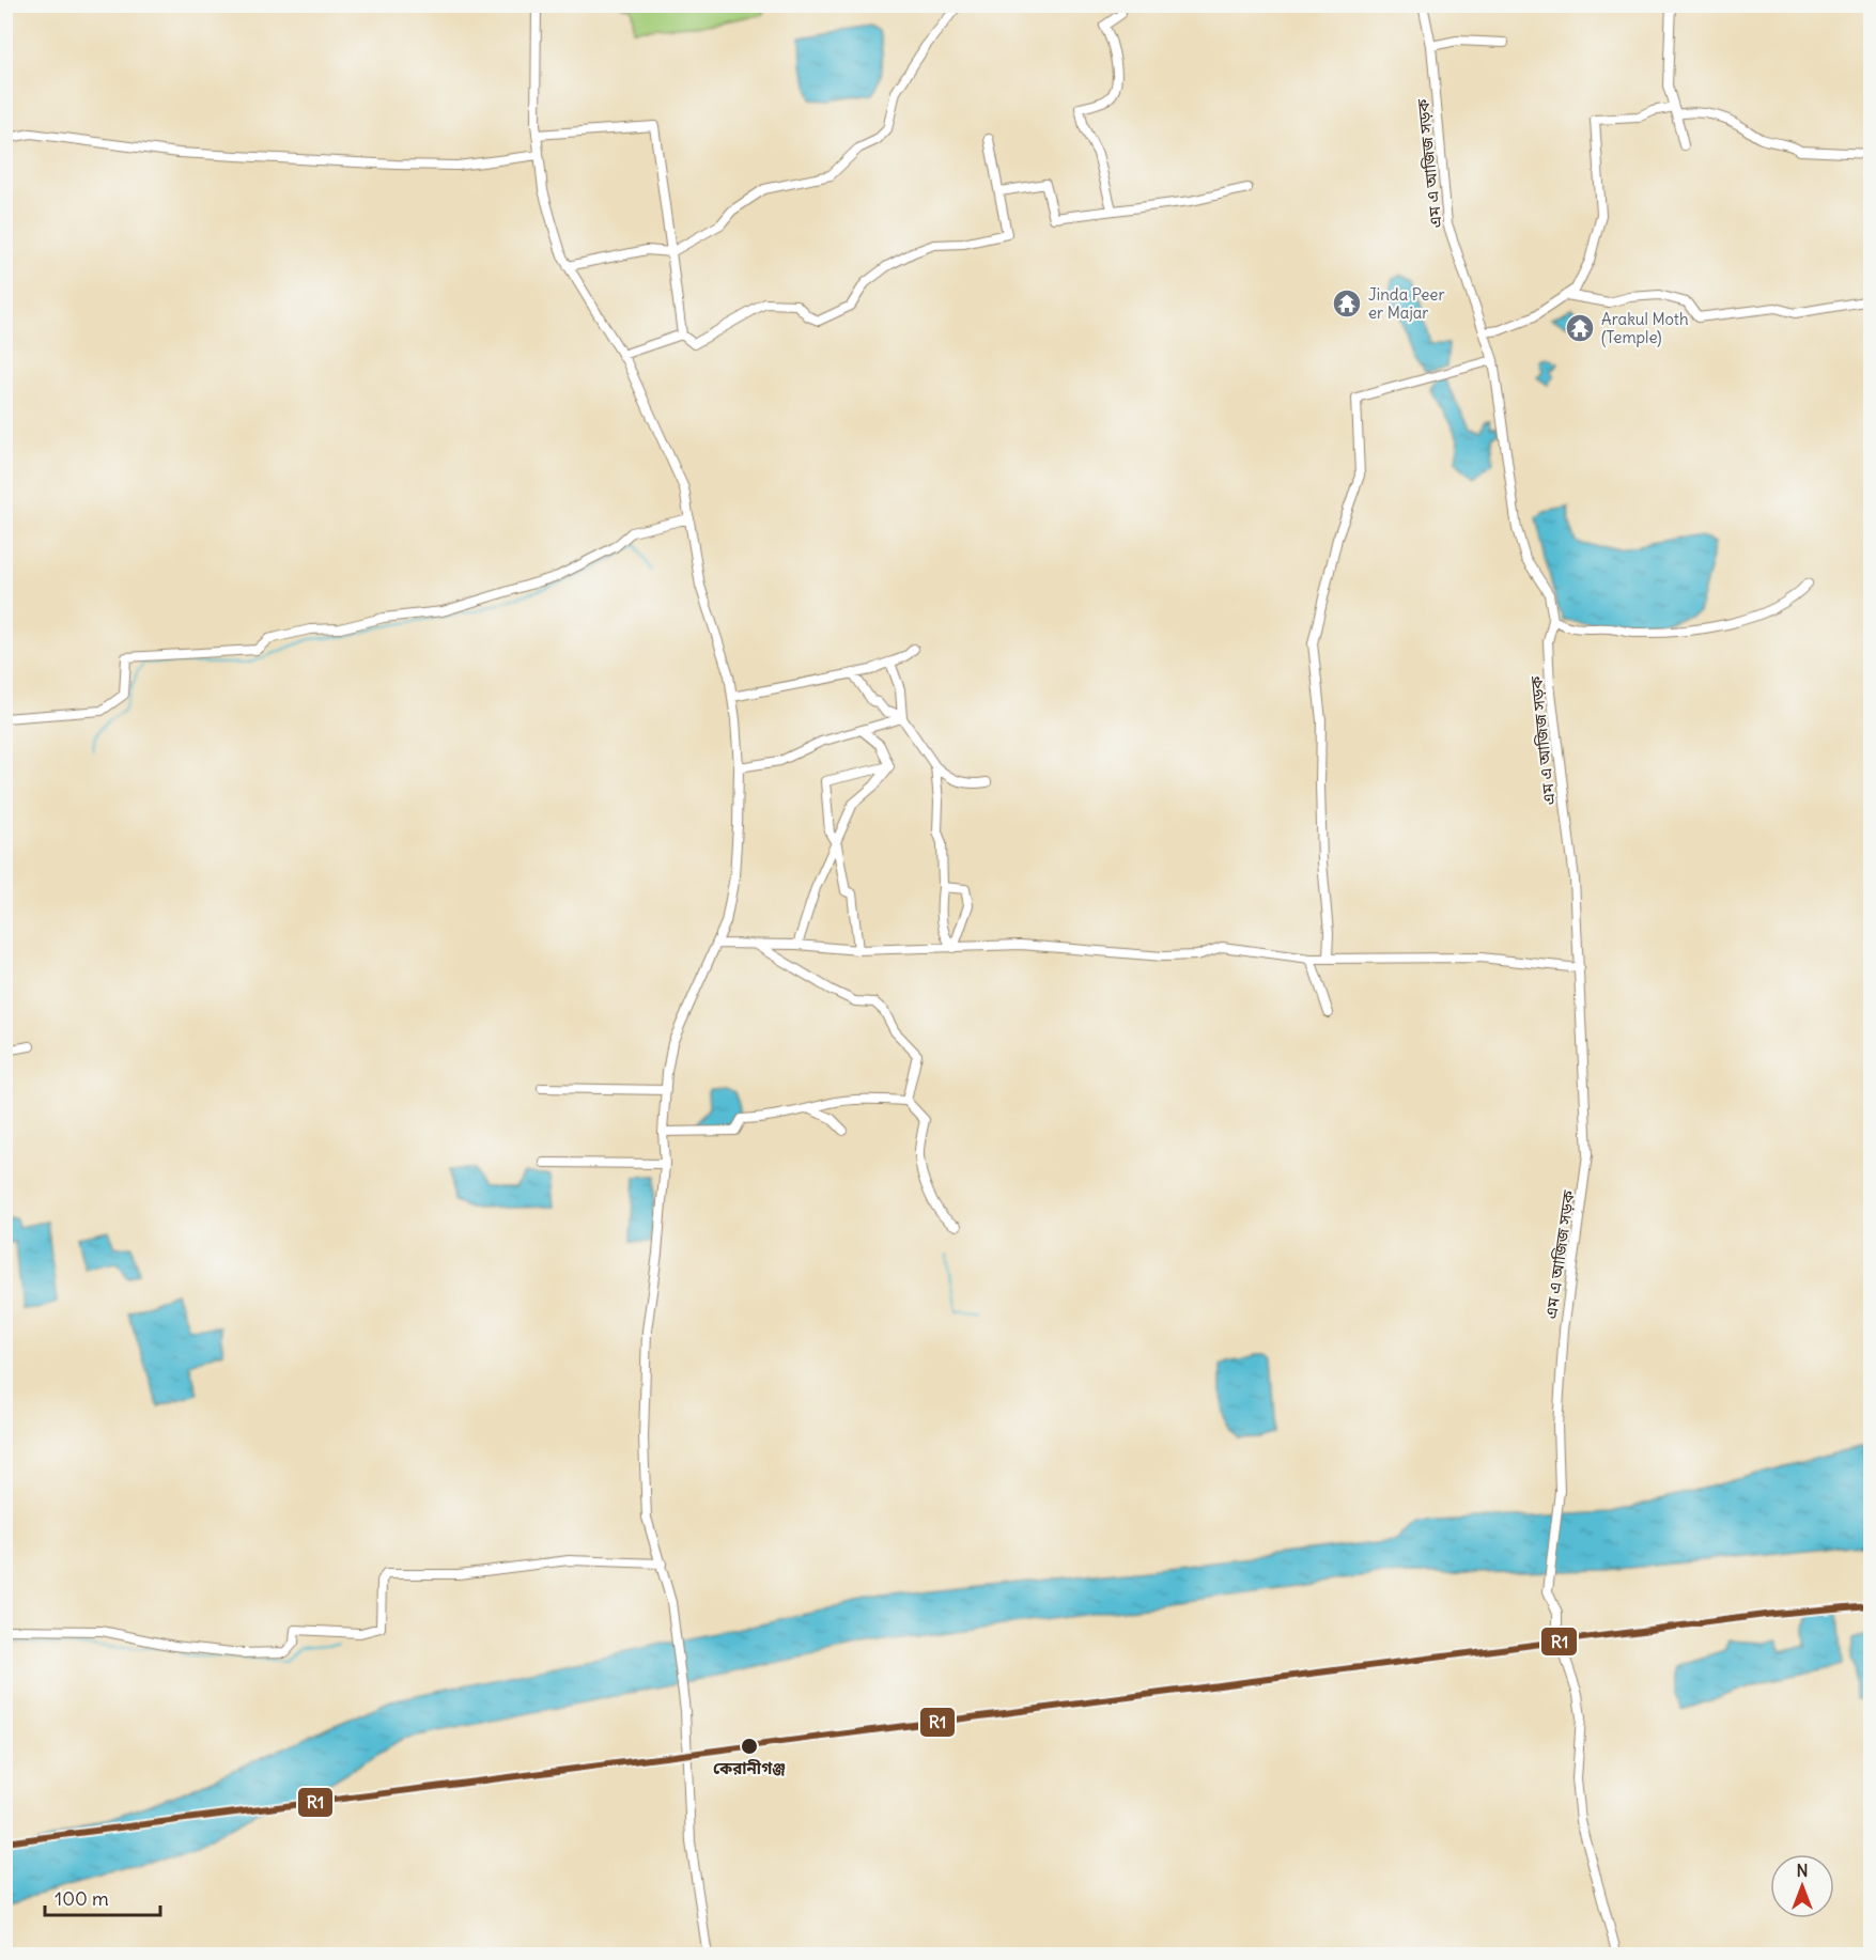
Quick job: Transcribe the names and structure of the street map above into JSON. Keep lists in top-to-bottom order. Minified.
{"streets":{"street":["এম এ আজিজ সড়ক"]},"places":{"temple":["Jinda Peer er Majar","Arakul Moth (Temple)"],"other":["কেরানীগঞ্জ"]},"lines":["transit line R1"],"scale_bar":"100 m","north":"top"}
